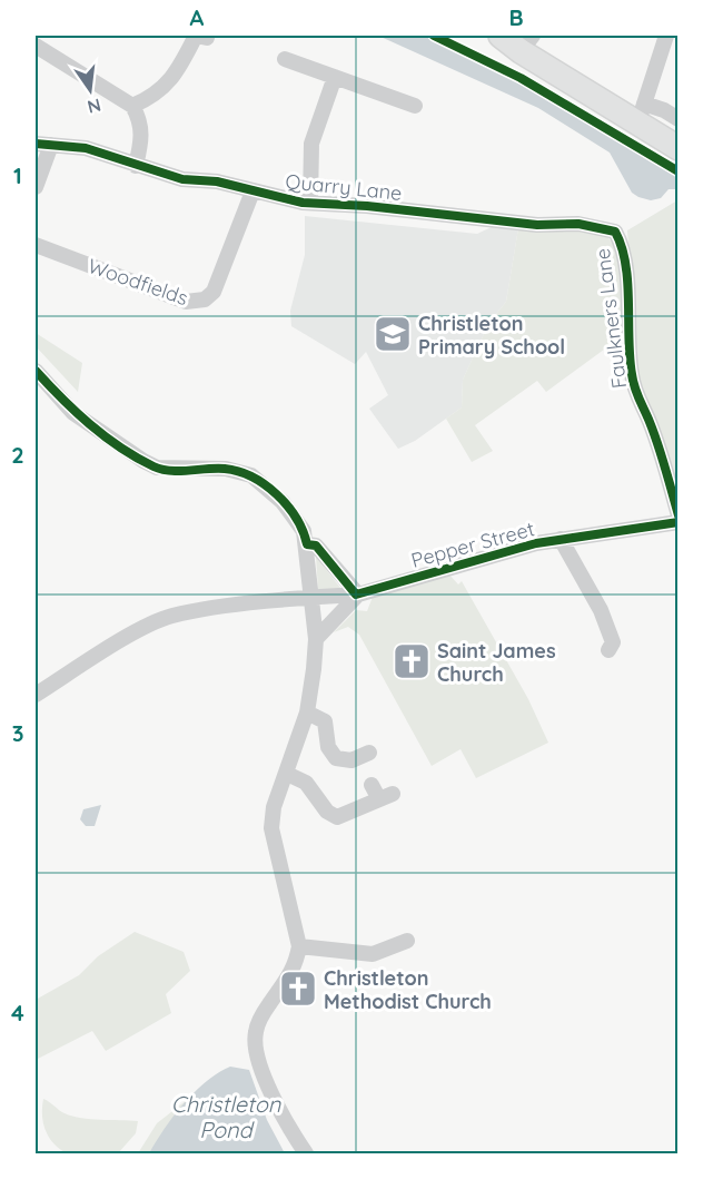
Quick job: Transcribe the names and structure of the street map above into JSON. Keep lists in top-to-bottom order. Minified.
{"streets":{"street":["Quarry Lane","Woodfields","Faulkners Lane","Pepper Street"]},"crossings":[["Quarry Lane","Woodfields"],["Quarry Lane","Faulkners Lane"]],"water":["Christleton Pond"],"places":{"school or university":["Christleton Primary School"],"church":["Saint James Church","Christleton Methodist Church"]},"north":"bottom","grid":{"columns":["A","B"],"rows":["1","2","3","4"]}}
